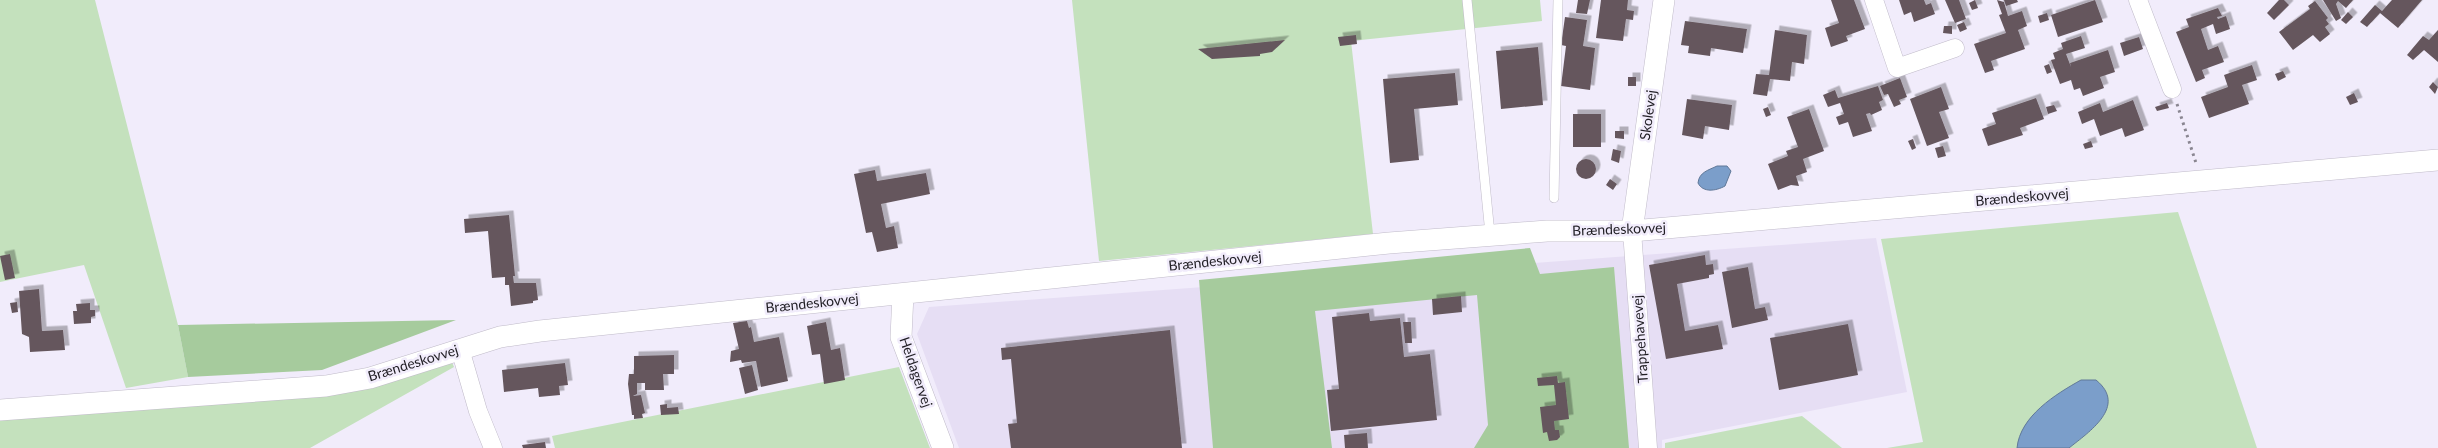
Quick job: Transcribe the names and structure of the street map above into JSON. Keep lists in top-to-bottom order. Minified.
{"streets":{"street":["Skolevej","Brændeskovvej","Trappehavevej","Heldagervej"]},"crossings":[["Skolevej","Brændeskovvej"],["Skolevej","Trappehavevej"],["Brændeskovvej","Trappehavevej"],["Brændeskovvej","Heldagervej"]]}
